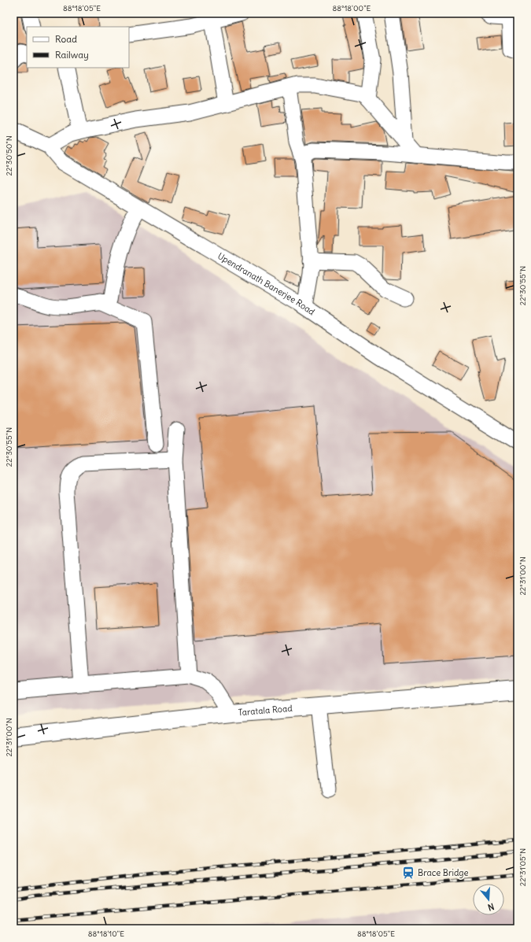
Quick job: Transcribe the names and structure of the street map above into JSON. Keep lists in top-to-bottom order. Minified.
{"streets":{"main road":["Taratala Road"],"street":["Upendranath Banerjee Road"]},"places":{"station":["Brace Bridge"]},"legend":["Road","Railway"],"north":"bottom","coordinates":["88°18'05\"E","88°18'00\"E","22°30'50\"N","22°30'55\"N","22°31'00\"N","22°31'05\"N","88°18'10\"E"]}
